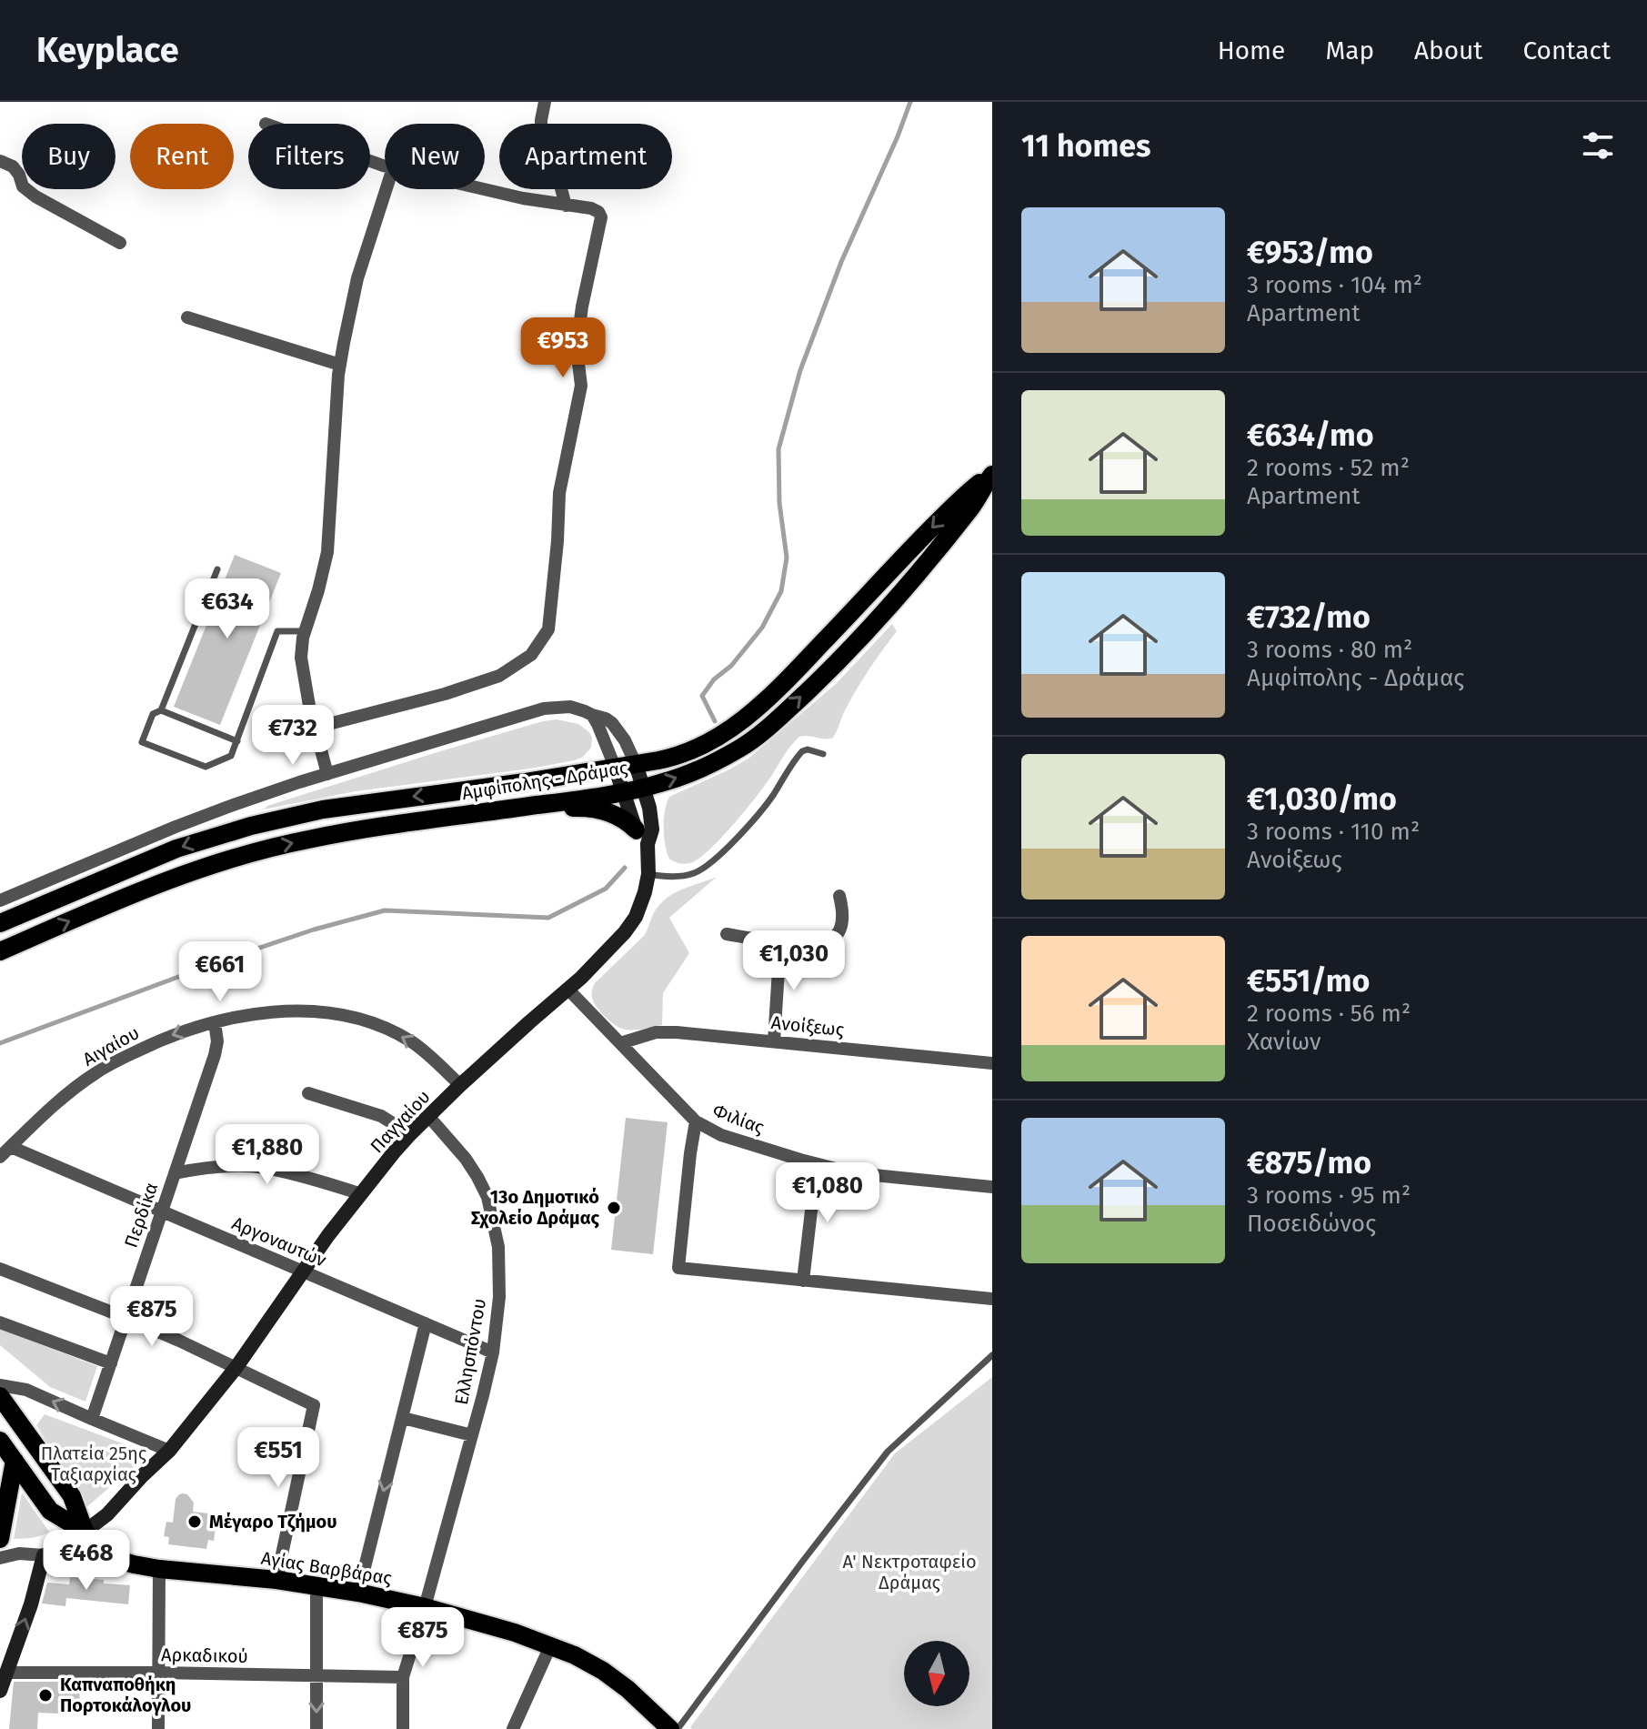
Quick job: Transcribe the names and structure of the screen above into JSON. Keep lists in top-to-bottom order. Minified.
{"streets":{"main road":["Αμφίπολης - Δράμας","Παγγαίου","Αγίας Βαρβάρας"],"street":["Ανοίξεως","Αιγαίου","Φιλίας","Περδίκα","Αργοναυτών","Ελλησπόντου","Αρκαδικού"]},"crossings":[["Ανοίξεως","Φιλίας"],["Αιγαίου","Παγγαίου"],["Αιγαίου","Περδίκα"],["Αιγαίου","Αργοναυτών"],["Φιλίας","Παγγαίου"],["Παγγαίου","Αργοναυτών"],["Παγγαίου","Ελλησπόντου"],["Παγγαίου","Αγίας Βαρβάρας"],["Περδίκα","Αργοναυτών"],["Αργοναυτών","Ελλησπόντου"],["Ελλησπόντου","Αγίας Βαρβάρας"],["Ελλησπόντου","Αρκαδικού"]],"one_way":["Αιγαίου"],"parks":["Πλατεία 25ης Ταξιαρχίας","Α' Νεκτροταφείο Δράμας"],"places":["13ο Δημοτικό Σχολείο Δράμας","Μέγαρο Τζήμου","Καπναποθήκη Πορτοκάλογλου"],"north":"bottom","page":{"header":"Keyplace","nav":["Home","Map","About","Contact"],"heading":"11 homes","chip":["Buy","Rent","Filters","New","Apartment"],"list":[{"name":"€953/mo","note":"3 rooms · 104 m² · Apartment"},{"name":"€634/mo","note":"2 rooms · 52 m² · Apartment"},{"name":"€732/mo","note":"3 rooms · 80 m² · Αμφίπολης - Δράμας"},{"name":"€1,030/mo","note":"3 rooms · 110 m² · Ανοίξεως"},{"name":"€551/mo","note":"2 rooms · 56 m² · Χανίων"},{"name":"€875/mo","note":"3 rooms · 95 m² · Ποσειδώνος"}],"price":["€953","€634","€732","€1,030","€661","€1,880","€1,080","€875","€551","€468","€875"]}}
